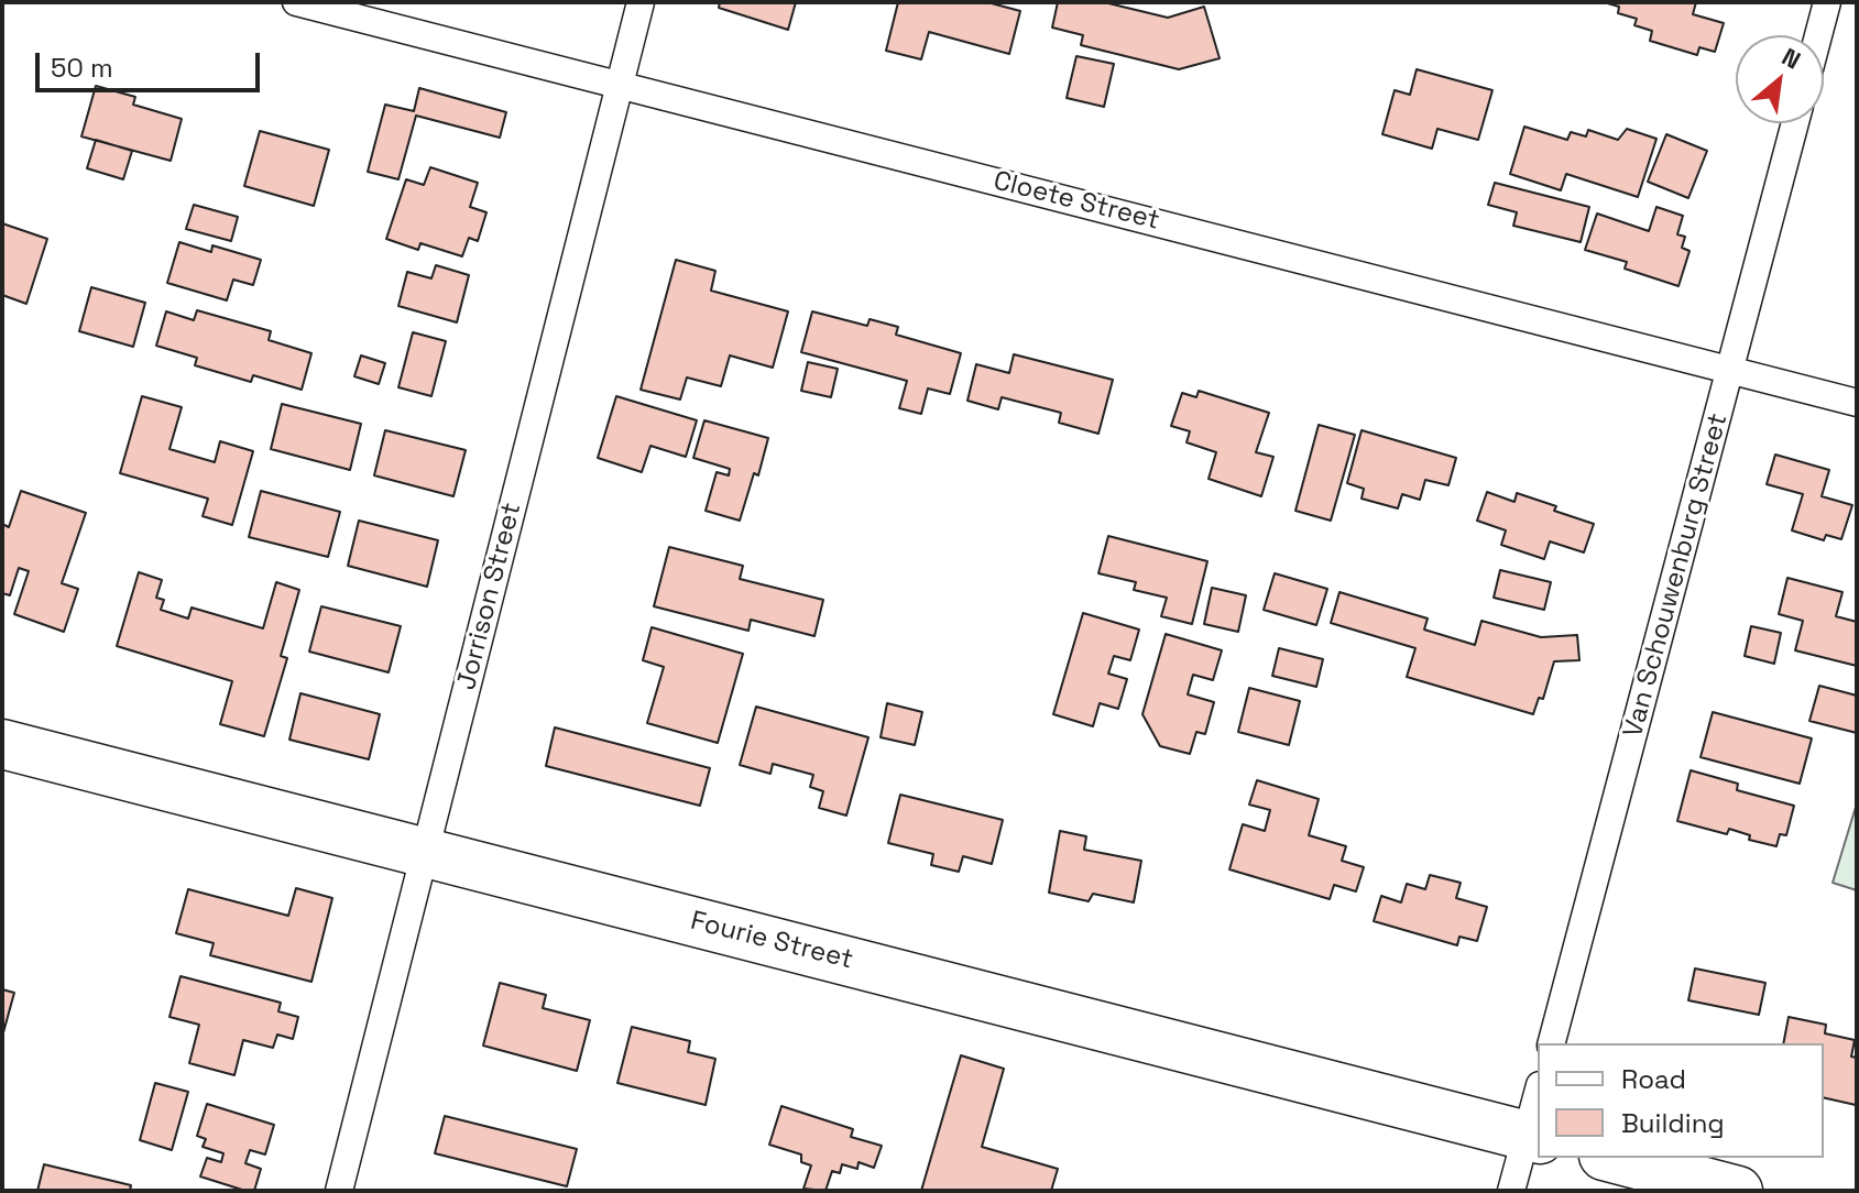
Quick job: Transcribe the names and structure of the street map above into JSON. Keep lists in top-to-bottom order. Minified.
{"streets":{"highway":["Fourie Street"],"street":["Cloete Street","Van Schouwenburg Street","Jorrison Street"]},"crossings":[["Cloete Street","Van Schouwenburg Street"],["Cloete Street","Jorrison Street"],["Jorrison Street","Fourie Street"]],"legend":["Road","Building"],"scale_bar":"50 m","north":"top right"}
